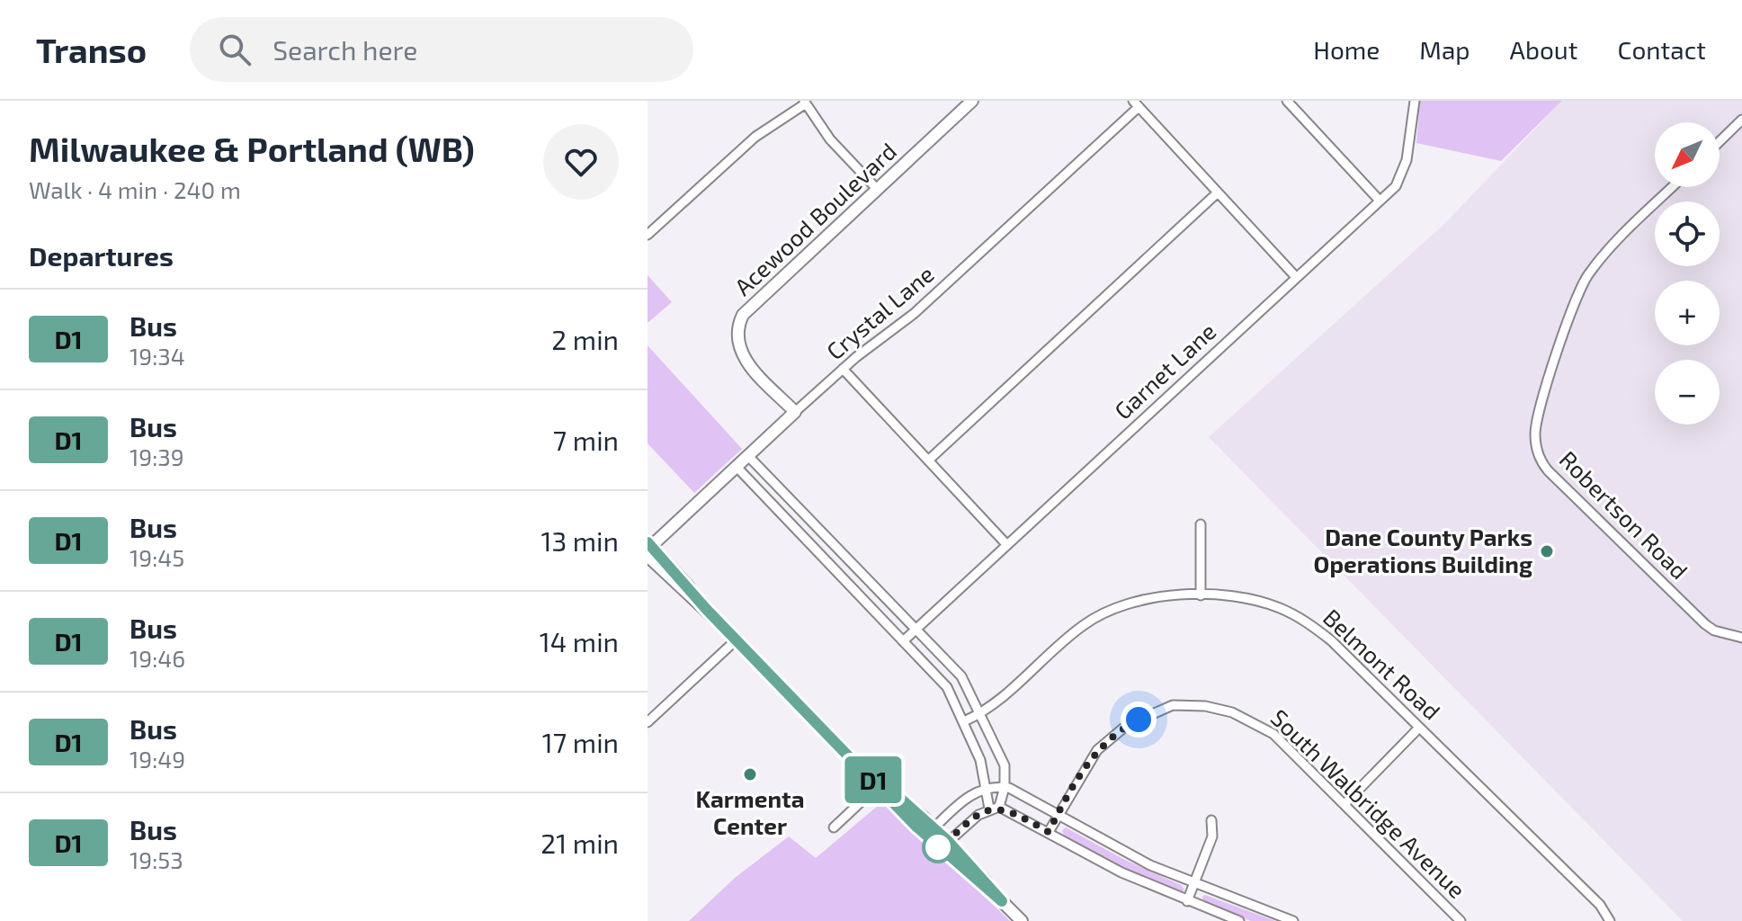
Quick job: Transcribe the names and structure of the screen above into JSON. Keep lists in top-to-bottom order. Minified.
{"streets":{"street":["Acewood Boulevard","Crystal Lane","Garnet Lane","Robertson Road","Belmont Road","South Walbridge Avenue"]},"crossings":[["Acewood Boulevard","Crystal Lane"]],"places":["Dane County Parks Operations Building","Karmenta Center"],"lines":["bus line D1"],"north":"bottom left","page":{"header":"Transo","search":"Search here","nav":["Home","Map","About","Contact"],"heading":[["Milwaukee & Portland (WB)","Walk · 4 min · 240 m"],"Departures"],"on_map":"D1","map_buttons":["+","−"],"list":[{"mark":"D1","name":"Bus","note":"19:34","value":"2 min"},{"mark":"D1","name":"Bus","note":"19:39","value":"7 min"},{"mark":"D1","name":"Bus","note":"19:45","value":"13 min"},{"mark":"D1","name":"Bus","note":"19:46","value":"14 min"},{"mark":"D1","name":"Bus","note":"19:49","value":"17 min"},{"mark":"D1","name":"Bus","note":"19:53","value":"21 min"}]}}
